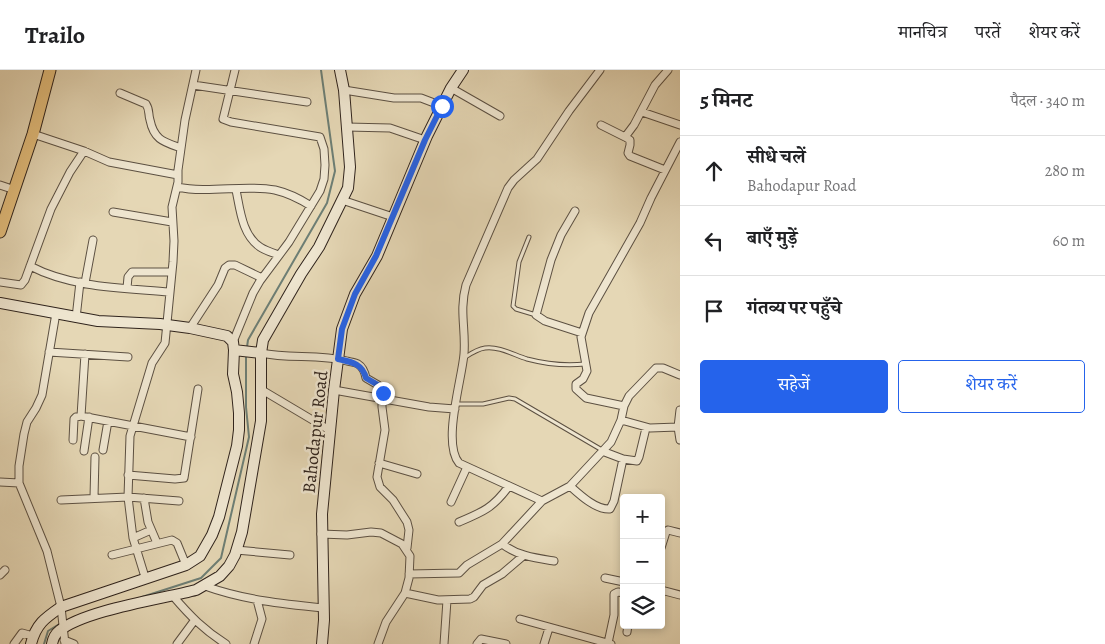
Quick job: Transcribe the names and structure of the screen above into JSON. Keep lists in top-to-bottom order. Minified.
{"streets":{"street":["Bahodapur Road"]},"page":{"header":"Trailo","nav":["मानचित्र","परतें","शेयर करें"],"heading":["5 मिनट","पैदल · 340 m"],"list":[["सीधे चलें","Bahodapur Road","280 m"],["बाएँ मुड़ें","60 m"],"गंतव्य पर पहुँचे"],"buttons":["सहेजें","शेयर करें"],"map_buttons":["+","−"]}}
